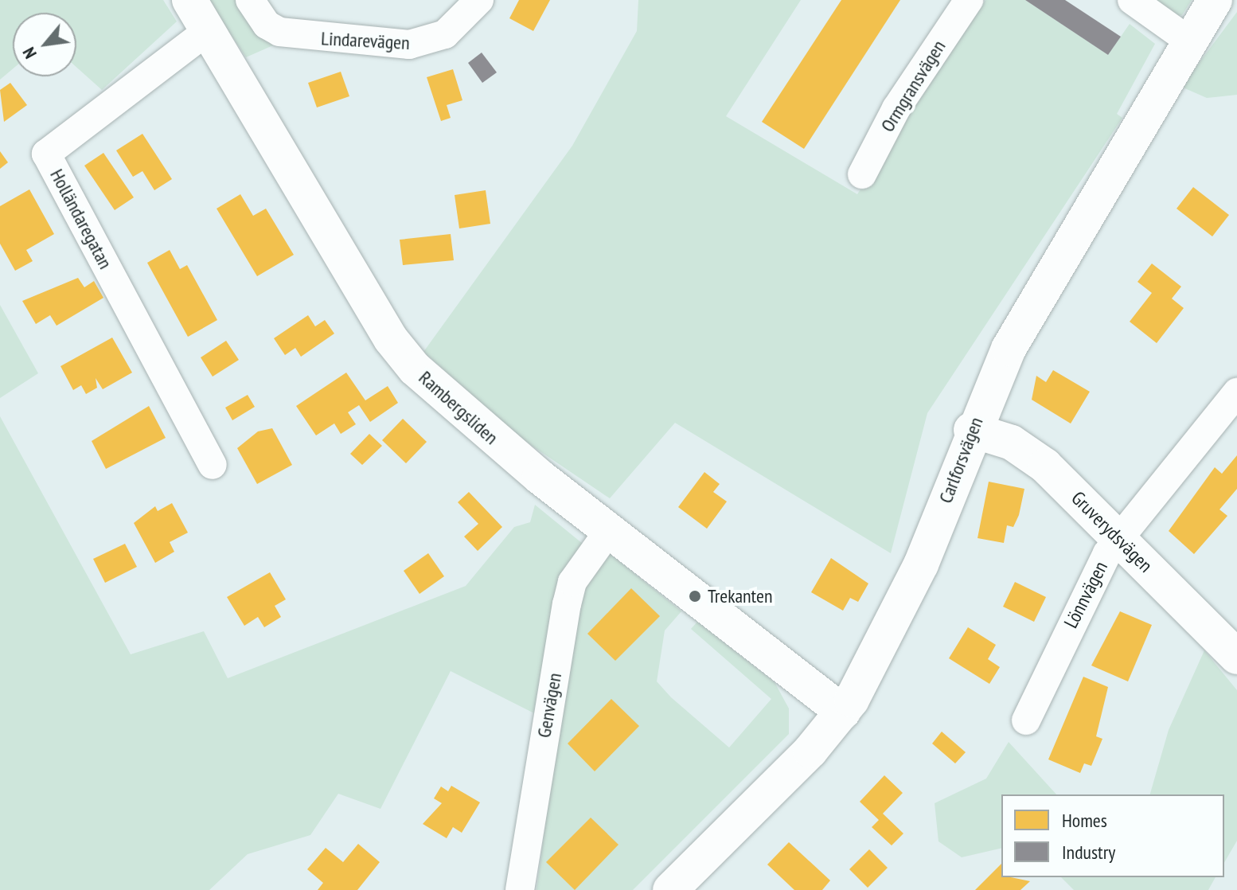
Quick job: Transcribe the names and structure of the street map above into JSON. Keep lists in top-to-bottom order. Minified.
{"streets":{"street":["Lindarevägen","Ormgransvägen","Holländaregatan","Rambergsliden","Carlforsvägen","Gruverydsvägen","Lönnvägen","Genvägen"]},"crossings":[["Holländaregatan","Rambergsliden"],["Rambergsliden","Carlforsvägen"],["Rambergsliden","Genvägen"],["Carlforsvägen","Gruverydsvägen"],["Gruverydsvägen","Lönnvägen"]],"places":["Trekanten"],"legend":["Homes","Industry"],"north":"bottom left"}
